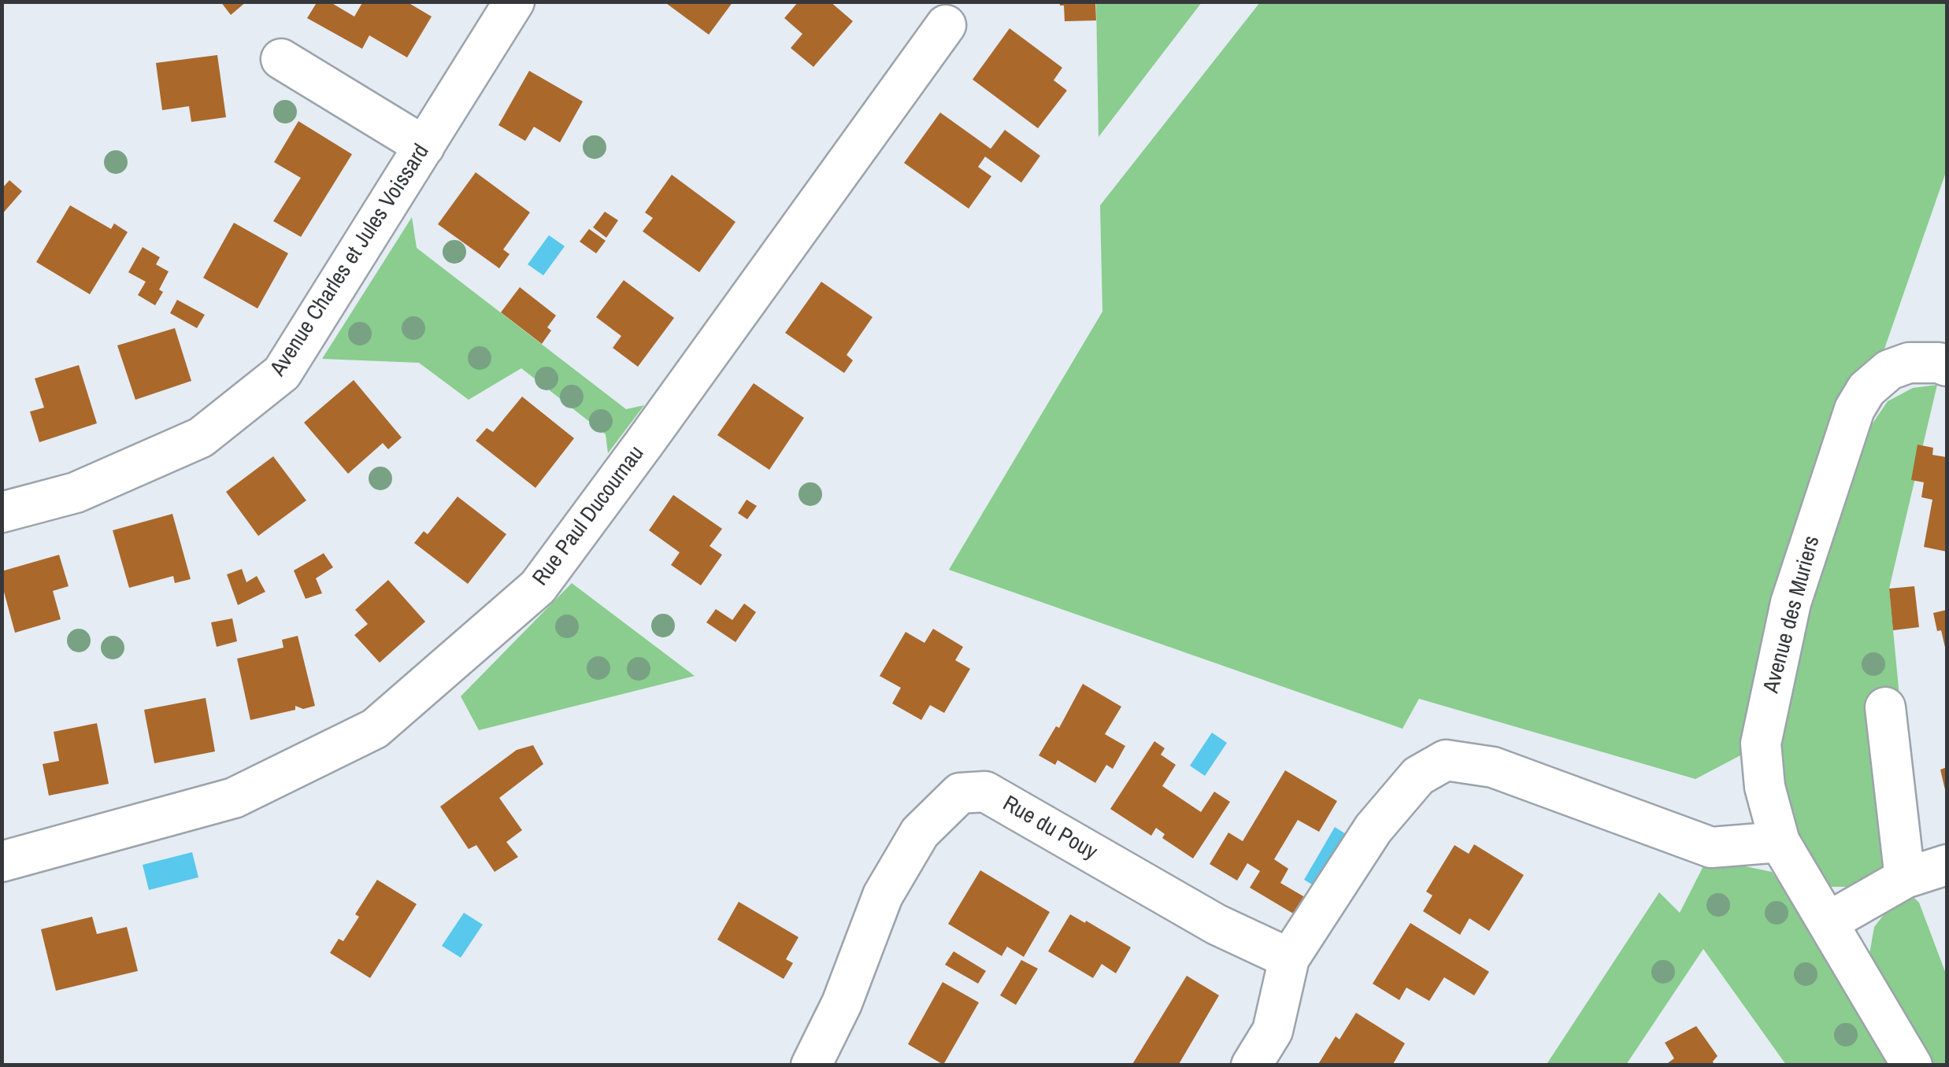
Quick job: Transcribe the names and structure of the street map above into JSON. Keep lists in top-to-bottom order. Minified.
{"streets":{"street":["Avenue Charles et Jules Voissard","Rue Paul Ducournau","Avenue des Muriers","Rue du Pouy"]}}
